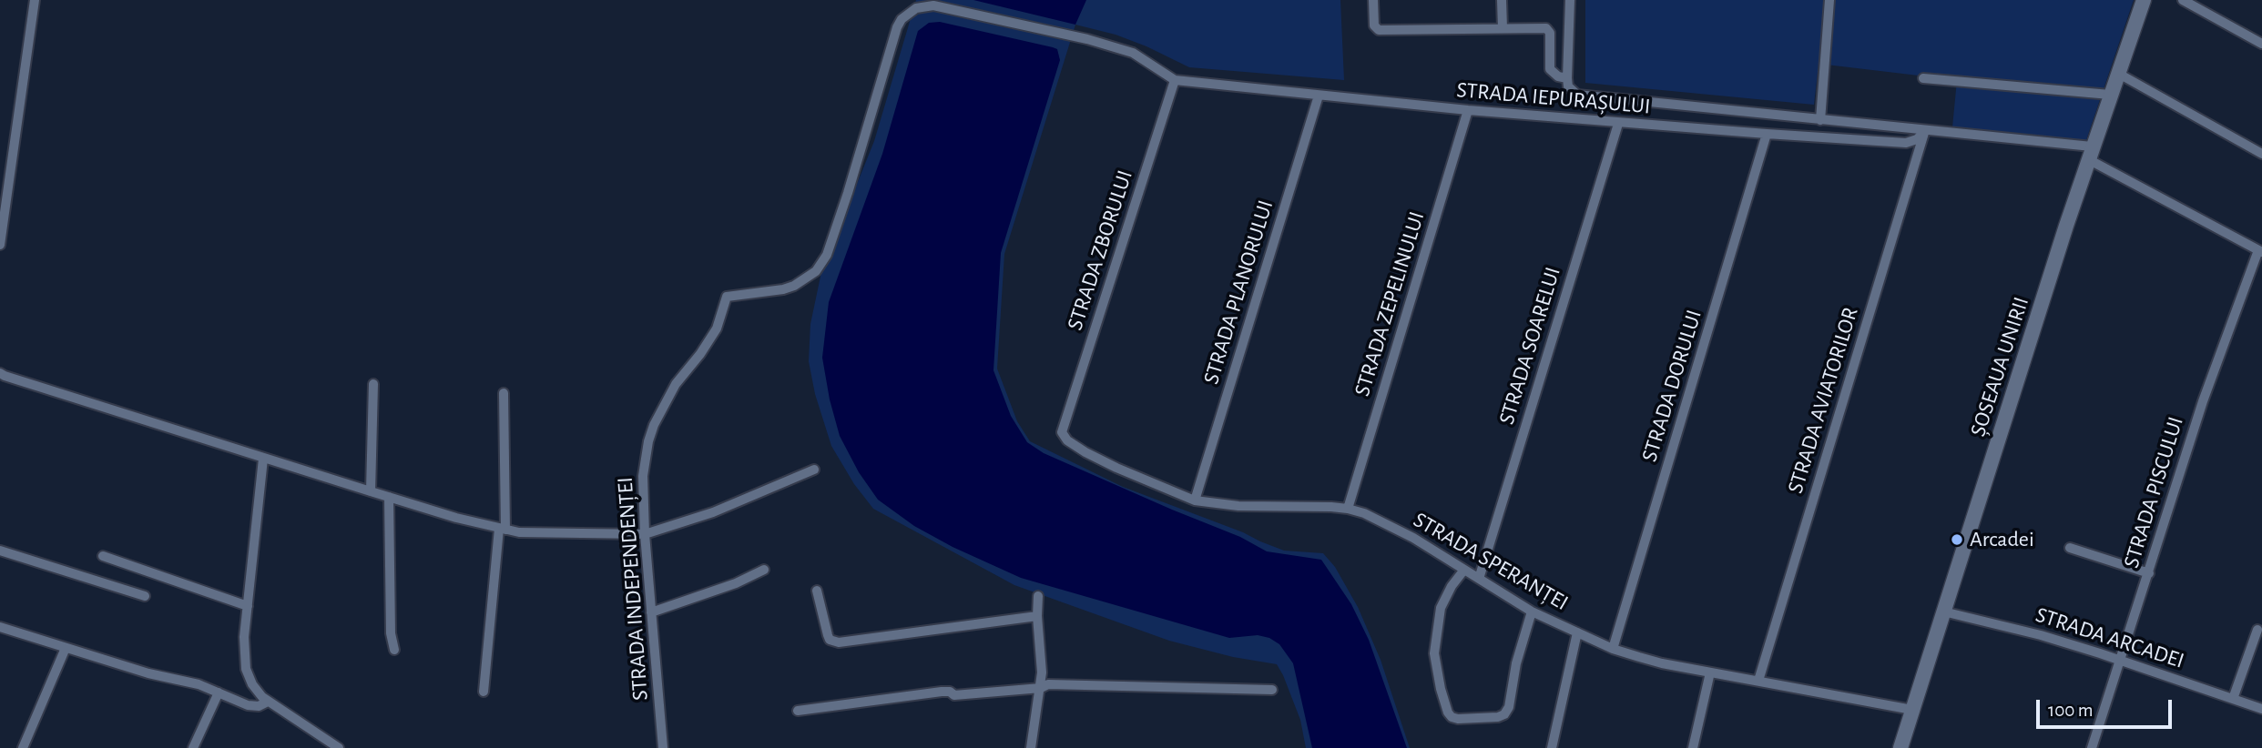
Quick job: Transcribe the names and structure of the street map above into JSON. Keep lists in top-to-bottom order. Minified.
{"streets":{"main road":["ȘOSEAUA UNIRII"],"street":["STRADA IEPURAȘULUI","STRADA ZBORULUI","STRADA PLANORULUI","STRADA ZEPELINULUI","STRADA SOARELUI","STRADA DORULUI","STRADA AVIATORILOR","STRADA PISCULUI","STRADA SPERANȚEI","STRADA INDEPENDENȚEI","STRADA ARCADEI"]},"crossings":[["STRADA IEPURAȘULUI","STRADA ZBORULUI"],["STRADA IEPURAȘULUI","STRADA PLANORULUI"],["STRADA IEPURAȘULUI","STRADA ZEPELINULUI"],["STRADA IEPURAȘULUI","STRADA SOARELUI"],["STRADA IEPURAȘULUI","ȘOSEAUA UNIRII"],["STRADA IEPURAȘULUI","STRADA DORULUI"],["STRADA IEPURAȘULUI","STRADA AVIATORILOR"],["STRADA ZBORULUI","STRADA SPERANȚEI"],["STRADA PLANORULUI","STRADA SPERANȚEI"],["STRADA ZEPELINULUI","STRADA SPERANȚEI"],["STRADA SOARELUI","STRADA SPERANȚEI"],["ȘOSEAUA UNIRII","STRADA SPERANȚEI"],["ȘOSEAUA UNIRII","STRADA ARCADEI"],["STRADA DORULUI","STRADA SPERANȚEI"],["STRADA AVIATORILOR","STRADA SPERANȚEI"],["STRADA PISCULUI","STRADA ARCADEI"]],"places":["Arcadei"],"scale_bar":"100 m"}
